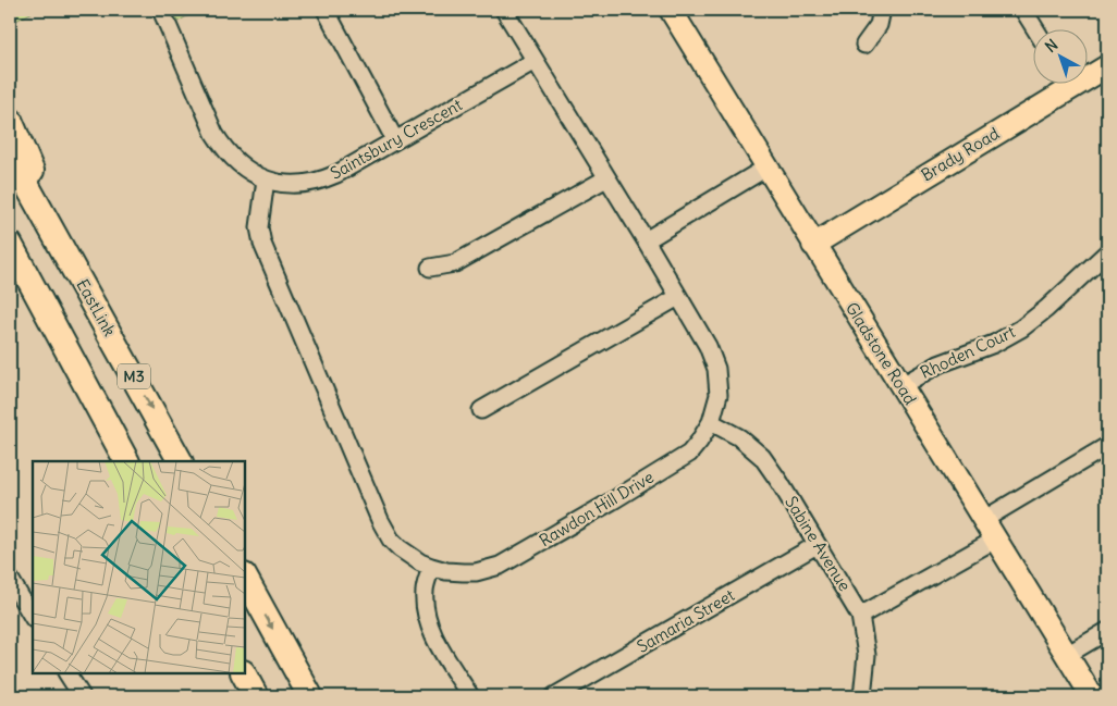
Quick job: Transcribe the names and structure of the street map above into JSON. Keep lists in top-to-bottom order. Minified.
{"streets":{"highway":["EastLink","M3"],"main road":["Brady Road","Gladstone Road"],"street":["Saintsbury Crescent","Rhoden Court","Rawdon Hill Drive","Sabine Avenue","Samaria Street"]},"crossings":[["Saintsbury Crescent","Rawdon Hill Drive"],["Brady Road","Gladstone Road"],["Rhoden Court","Gladstone Road"],["Rawdon Hill Drive","Sabine Avenue"],["Sabine Avenue","Samaria Street"]],"north":"top left"}
